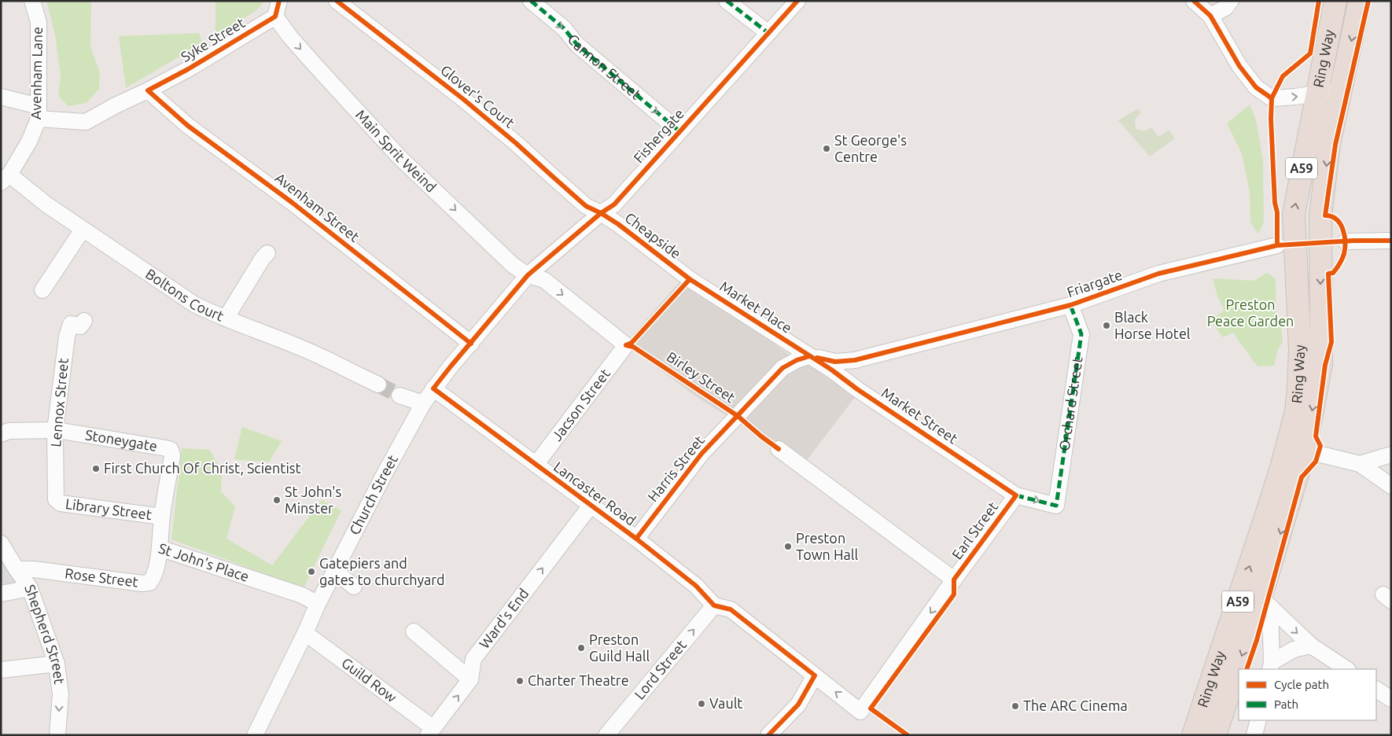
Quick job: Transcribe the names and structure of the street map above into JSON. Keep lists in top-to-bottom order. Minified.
{"streets":{"highway":["Ring Way","A59"],"street":["Syke Street","Cannon Street","Avenham Lane","Glover's Court","Fishergate","Main Sprit Weind","Avenham Street","Cheapside","Friargate","Boltons Court","Market Place","Lennox Street","Orchard Street","Jacson Street","Market Street","Stoneygate","Harris Street","Lancaster Road","Church Street","Library Street","Earl Street","St John's Place","Rose Street","Ward's End","Shepherd Street","Lord Street","Guild Row"],"cycle path":["Birley Street"]},"crossings":[["Syke Street","Avenham Lane"],["Syke Street","Main Sprit Weind"],["Syke Street","Avenham Street"],["Cannon Street","Fishergate"],["Avenham Lane","Boltons Court"],["Glover's Court","Fishergate"],["Glover's Court","Cheapside"],["Fishergate","Main Sprit Weind"],["Fishergate","Cheapside"],["Fishergate","Jacson Street"],["Fishergate","Church Street"],["Main Sprit Weind","Jacson Street"],["Main Sprit Weind","Church Street"],["Avenham Street","Church Street"],["Cheapside","Market Place"],["Friargate","Market Place"],["Friargate","Orchard Street"],["Friargate","Market Street"],["Friargate","Harris Street"],["Market Place","Market Street"],["Market Place","Harris Street"],["Lennox Street","Stoneygate"],["Lennox Street","Library Street"],["Orchard Street","Market Street"],["Jacson Street","Lancaster Road"],["Jacson Street","Church Street"],["Market Street","Harris Street"],["Market Street","Earl Street"],["Stoneygate","St John's Place"],["Harris Street","Lancaster Road"],["Lancaster Road","Church Street"],["Lancaster Road","Ward's End"],["Lancaster Road","Lord Street"],["Church Street","St John's Place"],["Church Street","Guild Row"],["Library Street","St John's Place"],["St John's Place","Rose Street"],["Rose Street","Shepherd Street"],["Ward's End","Guild Row"]],"one_way":["Cannon Street","Main Sprit Weind","Ward's End"],"parks":["Preston Peace Garden"],"places":["St George's Centre","Black Horse Hotel","First Church Of Christ, Scientist","St John's Minster","Preston Town Hall","Gatepiers and gates to churchyard","Preston Guild Hall","Charter Theatre","Vault","The ARC Cinema"],"legend":["Cycle path","Path"]}
